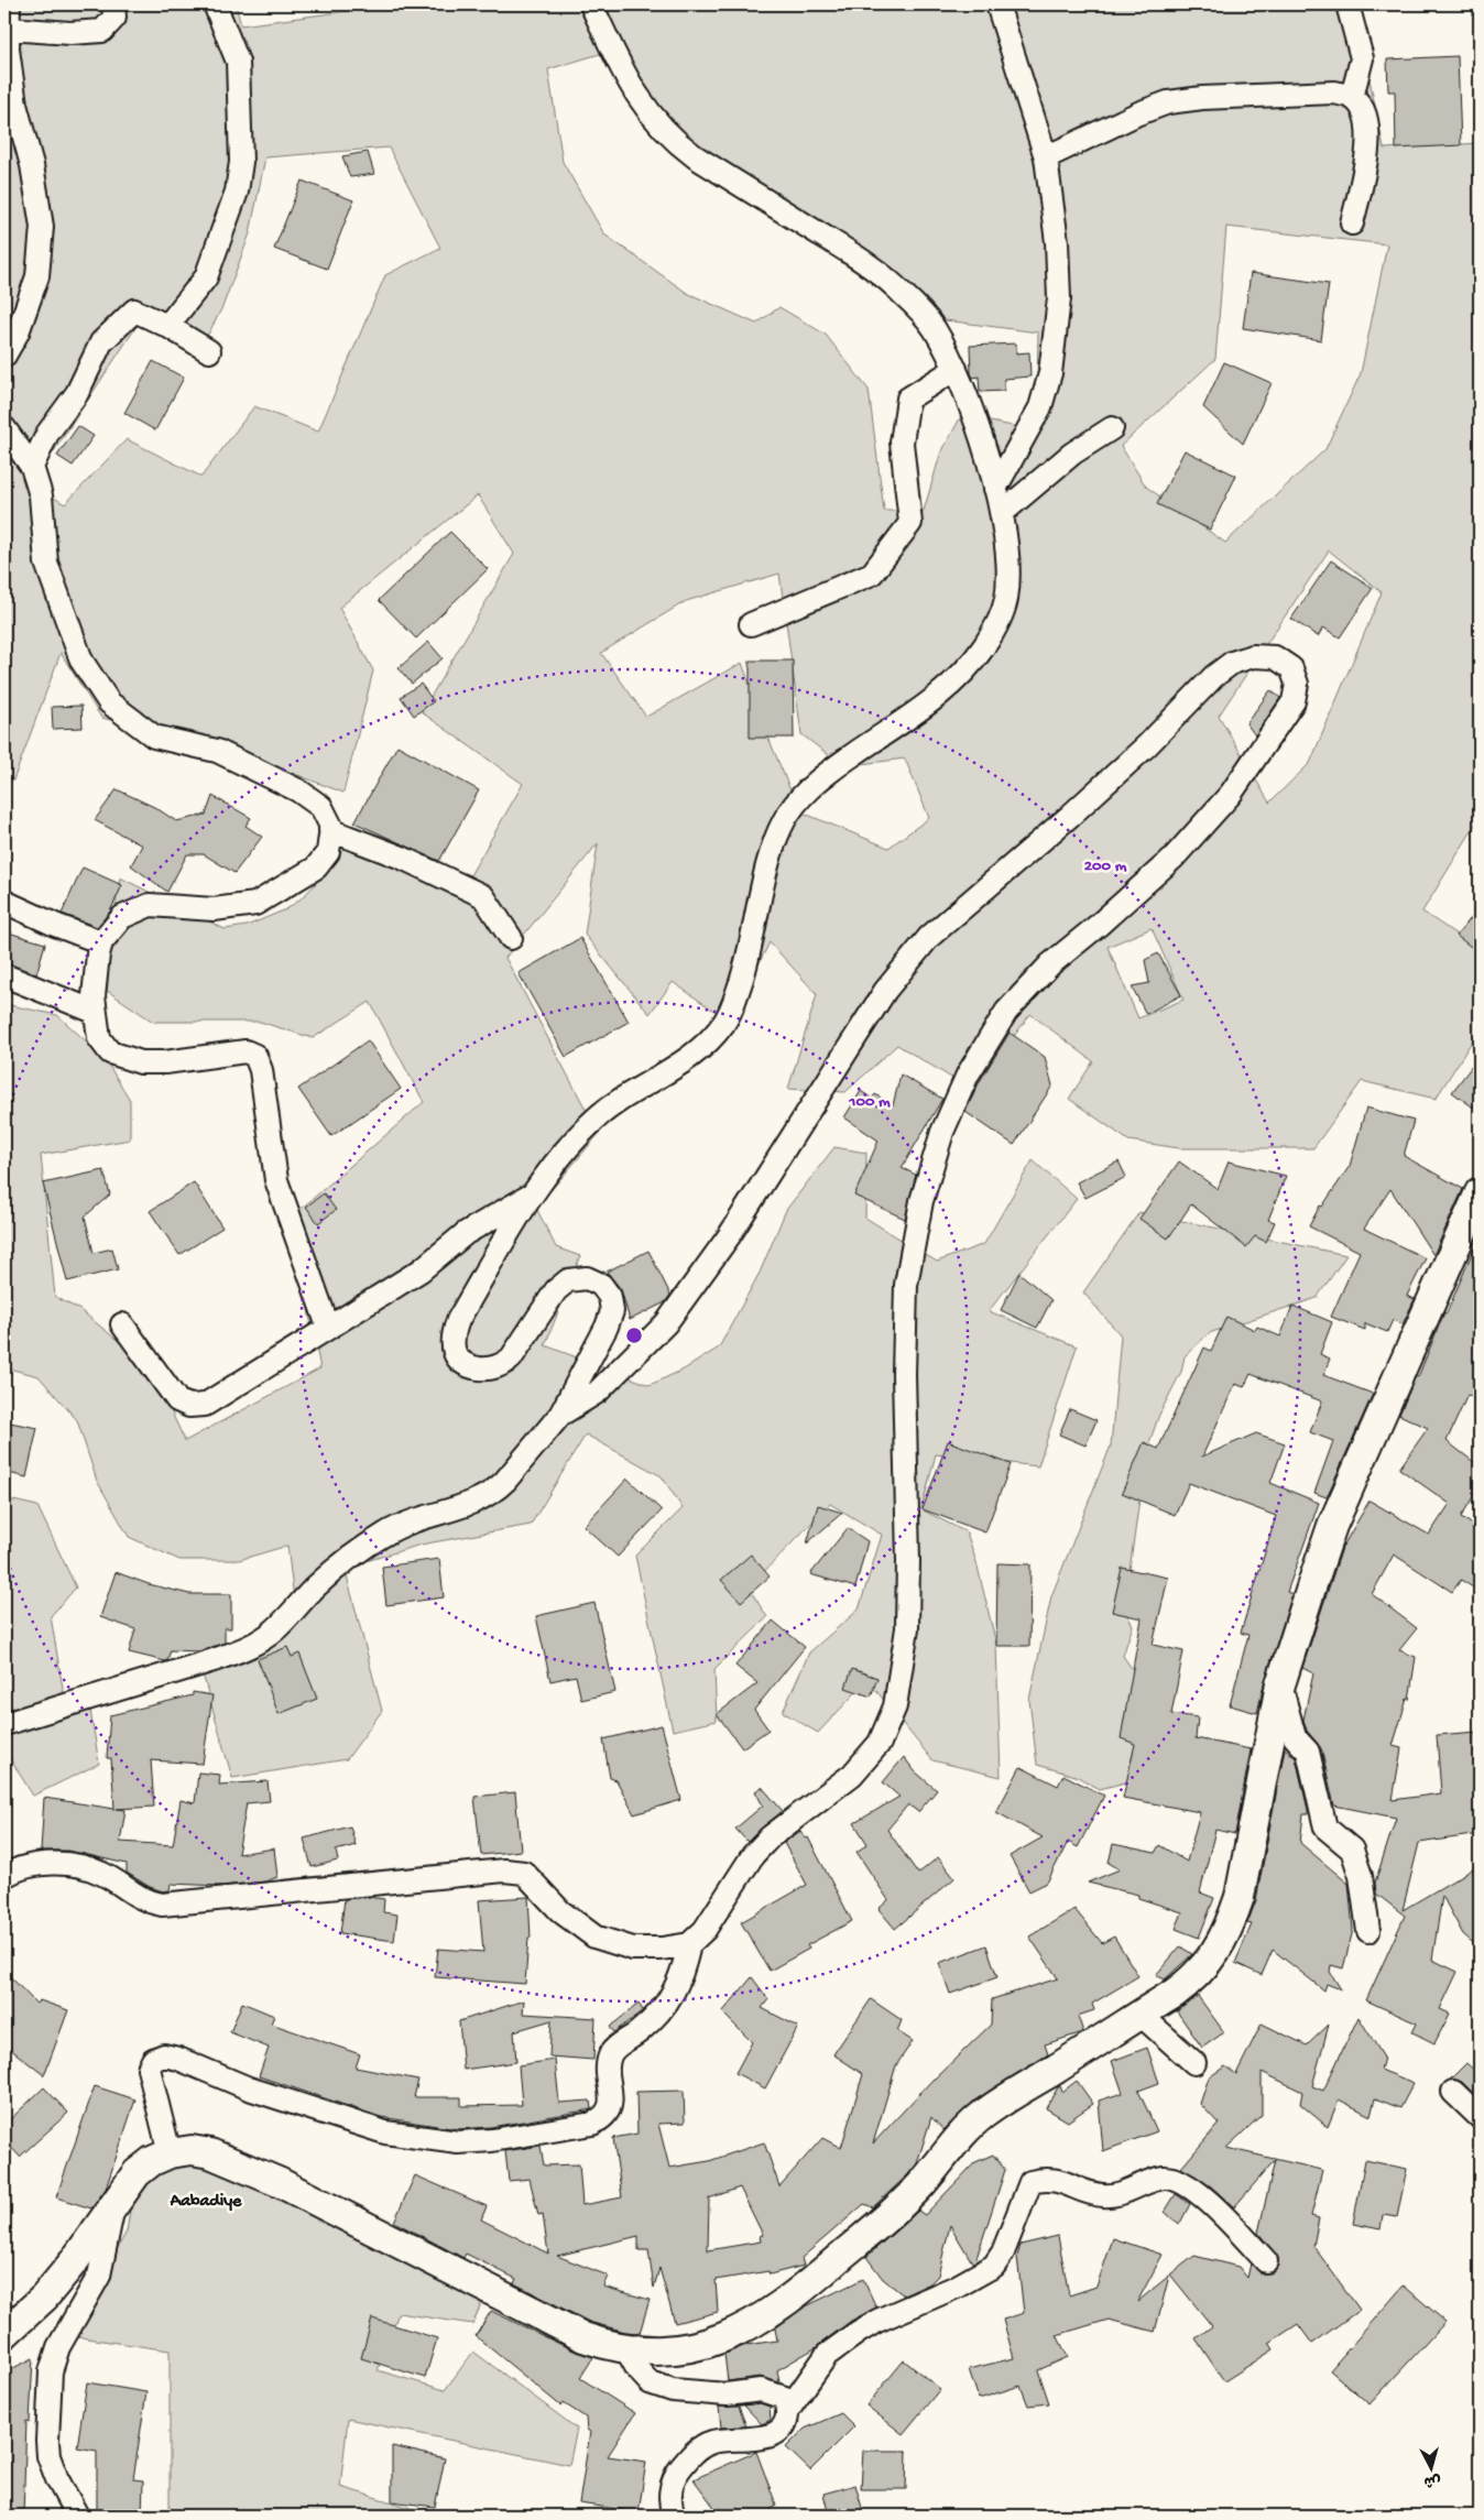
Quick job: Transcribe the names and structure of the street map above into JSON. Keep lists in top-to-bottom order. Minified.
{"districts":["Aabadiye"],"north":"bottom","rings":["200 m","100 m"]}
